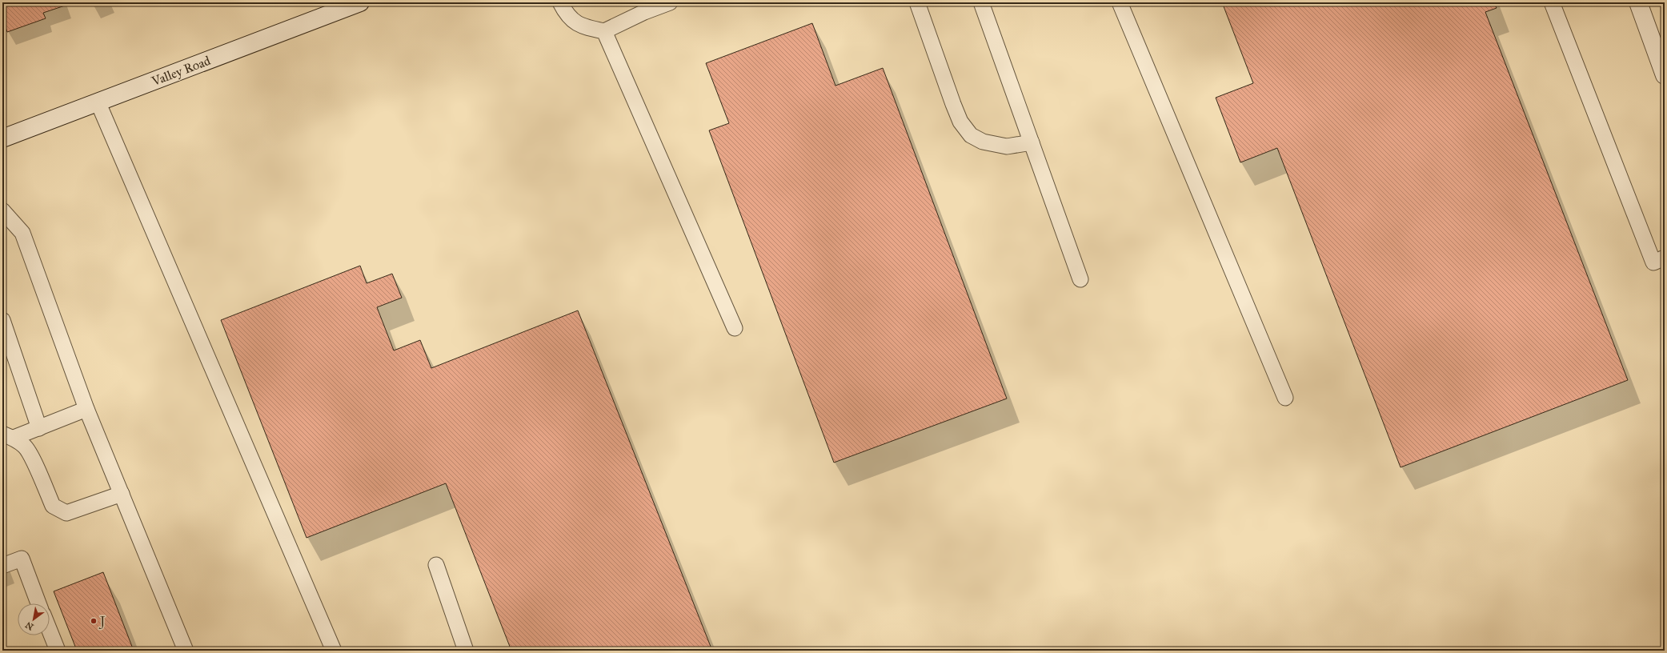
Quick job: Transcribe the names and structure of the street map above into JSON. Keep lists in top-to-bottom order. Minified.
{"streets":{"street":["Valley Road"]},"places":["J"],"north":"bottom left"}
